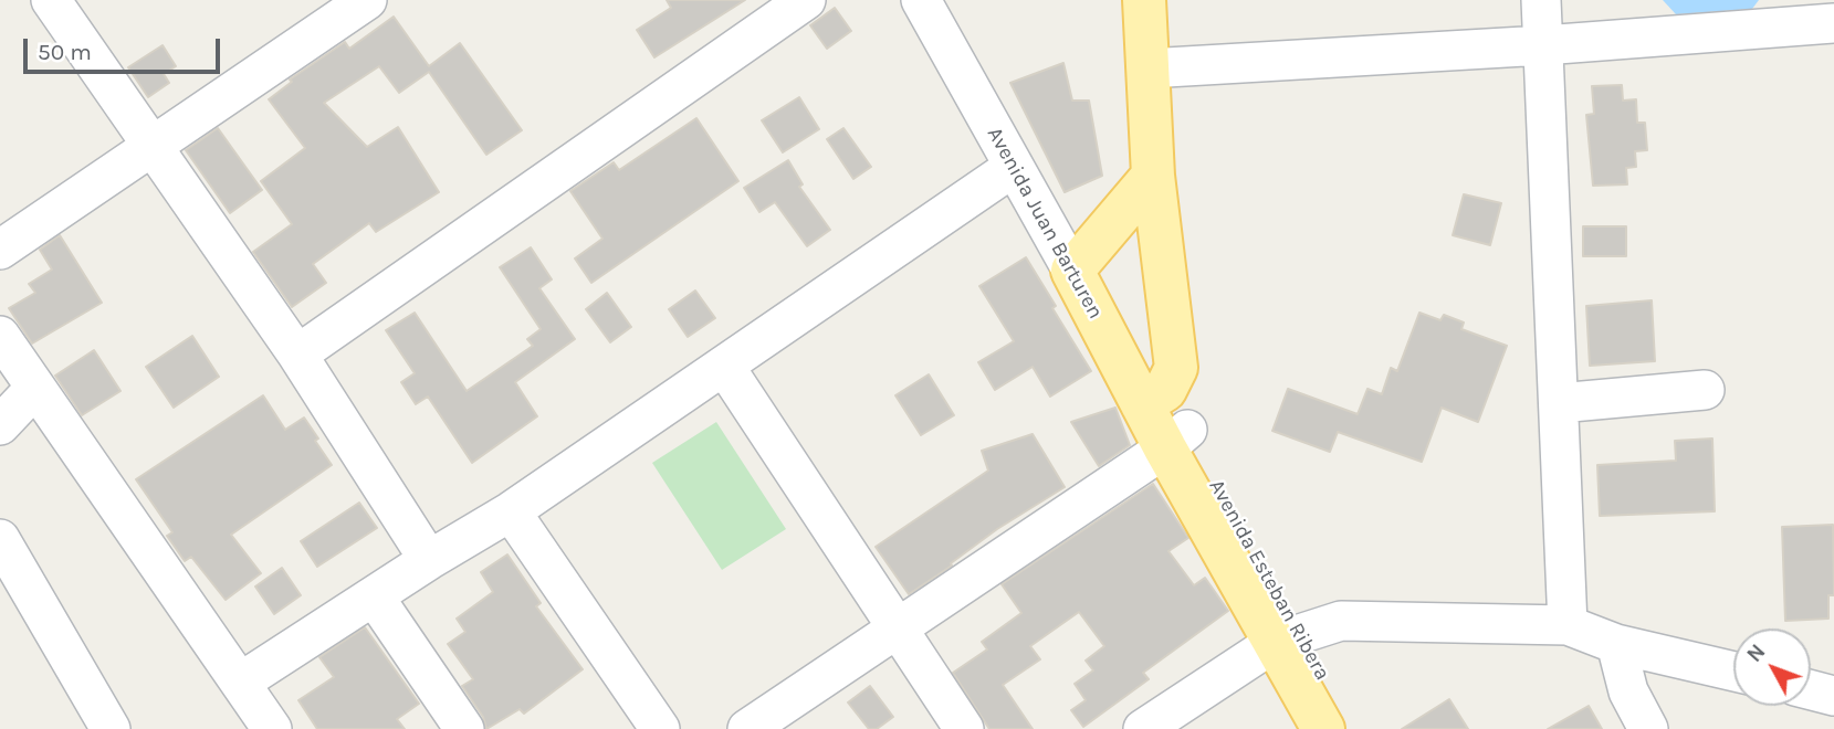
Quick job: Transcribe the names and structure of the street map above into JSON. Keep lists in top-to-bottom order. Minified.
{"streets":{"main road":["Avenida Juan Barturen","Avenida Esteban Ribera"]},"crossings":[["Avenida Juan Barturen","Avenida Esteban Ribera"]],"scale_bar":"50 m","north":"top left"}
